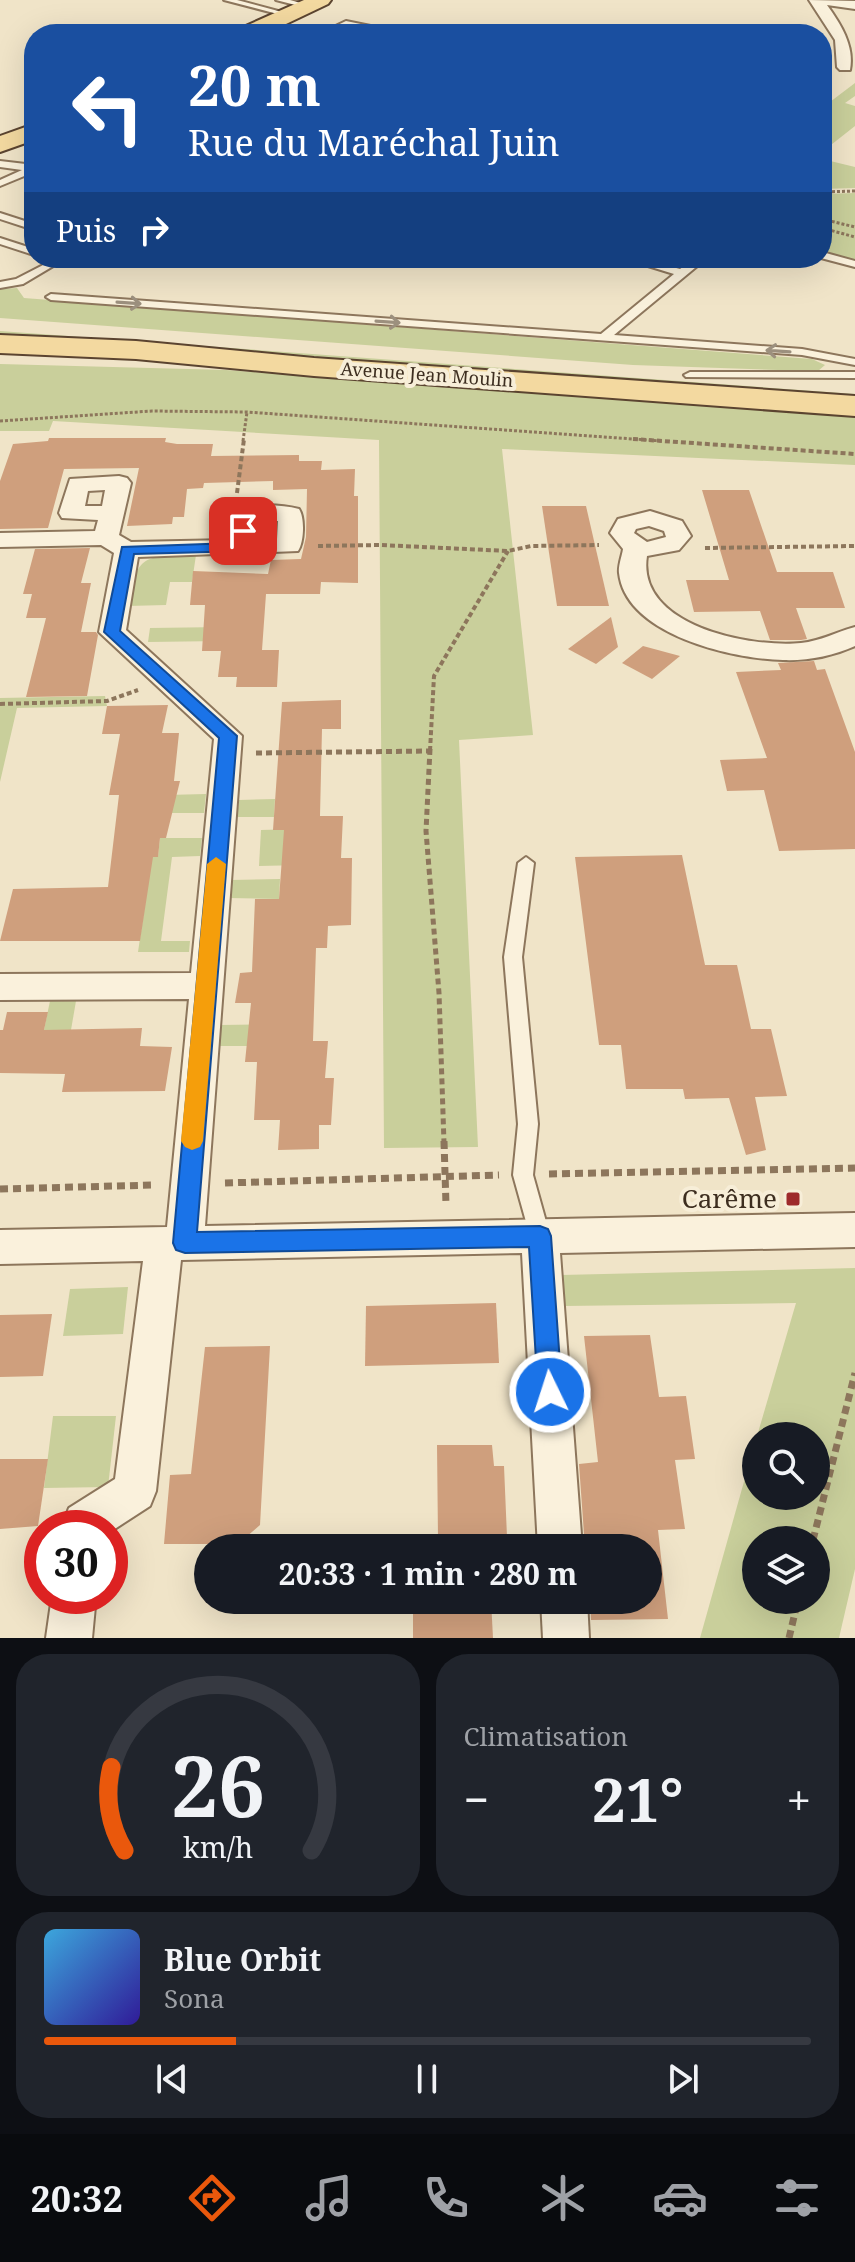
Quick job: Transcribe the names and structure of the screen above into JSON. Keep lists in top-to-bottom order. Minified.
{"streets":{"main road":["Avenue Jean Moulin"]},"places":{"transit":["Carême"]},"page":{"turn":["20 m","Rue du Maréchal Juin"],"then":"Puis","limit":"30","trip":"20:33 · 1 min · 280 m","tile":"Climatisation","heat":["−","21°","+"],"song":["Blue Orbit","Sona"],"tabs":"20:32","gauge":["26","km/h"]}}
